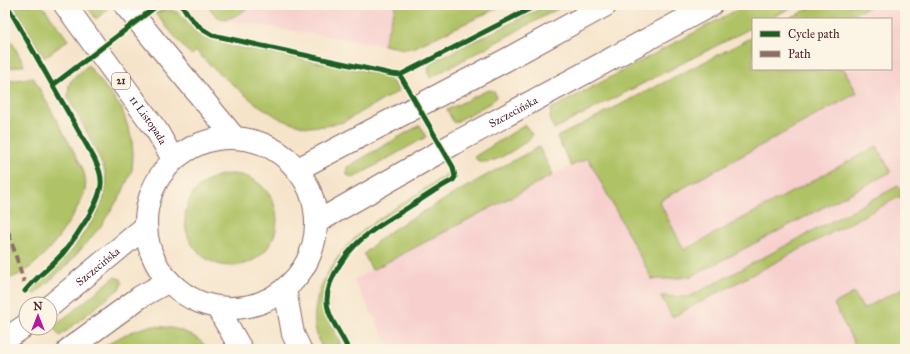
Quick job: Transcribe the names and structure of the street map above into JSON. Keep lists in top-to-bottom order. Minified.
{"streets":{"main road":["21","Szczecińska","11 Listopada"]},"legend":["Cycle path","Path"],"north":"top"}
